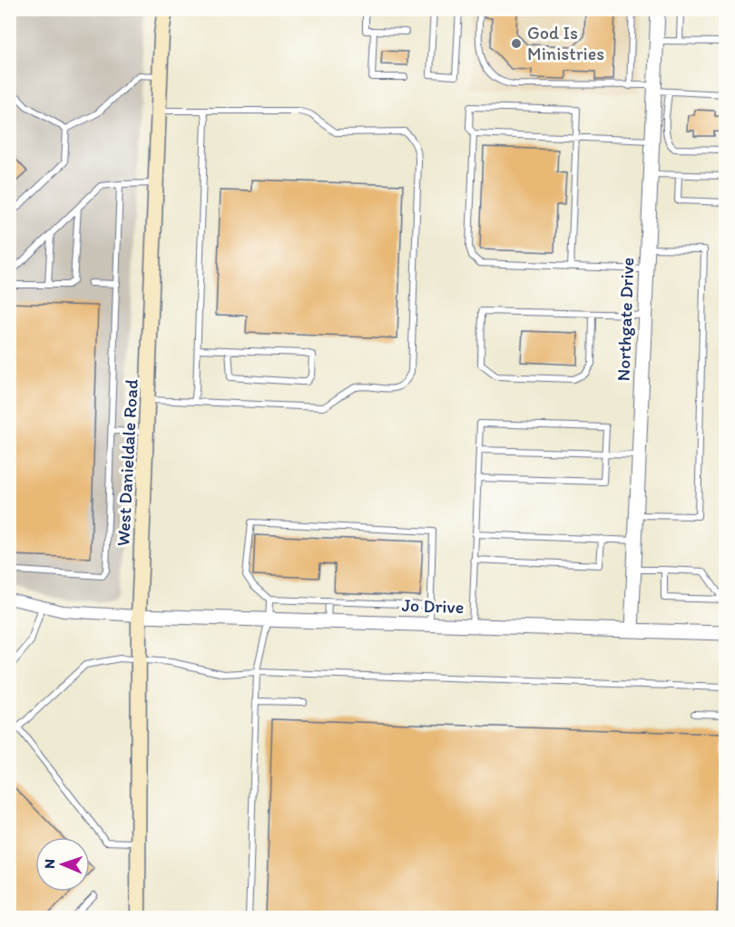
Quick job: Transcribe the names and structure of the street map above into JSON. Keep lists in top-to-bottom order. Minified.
{"streets":{"main road":["West Danieldale Road"],"street":["Northgate Drive","Jo Drive"]},"crossings":[["Northgate Drive","Jo Drive"],["West Danieldale Road","Jo Drive"]],"places":["God Is Ministries"],"north":"left"}
